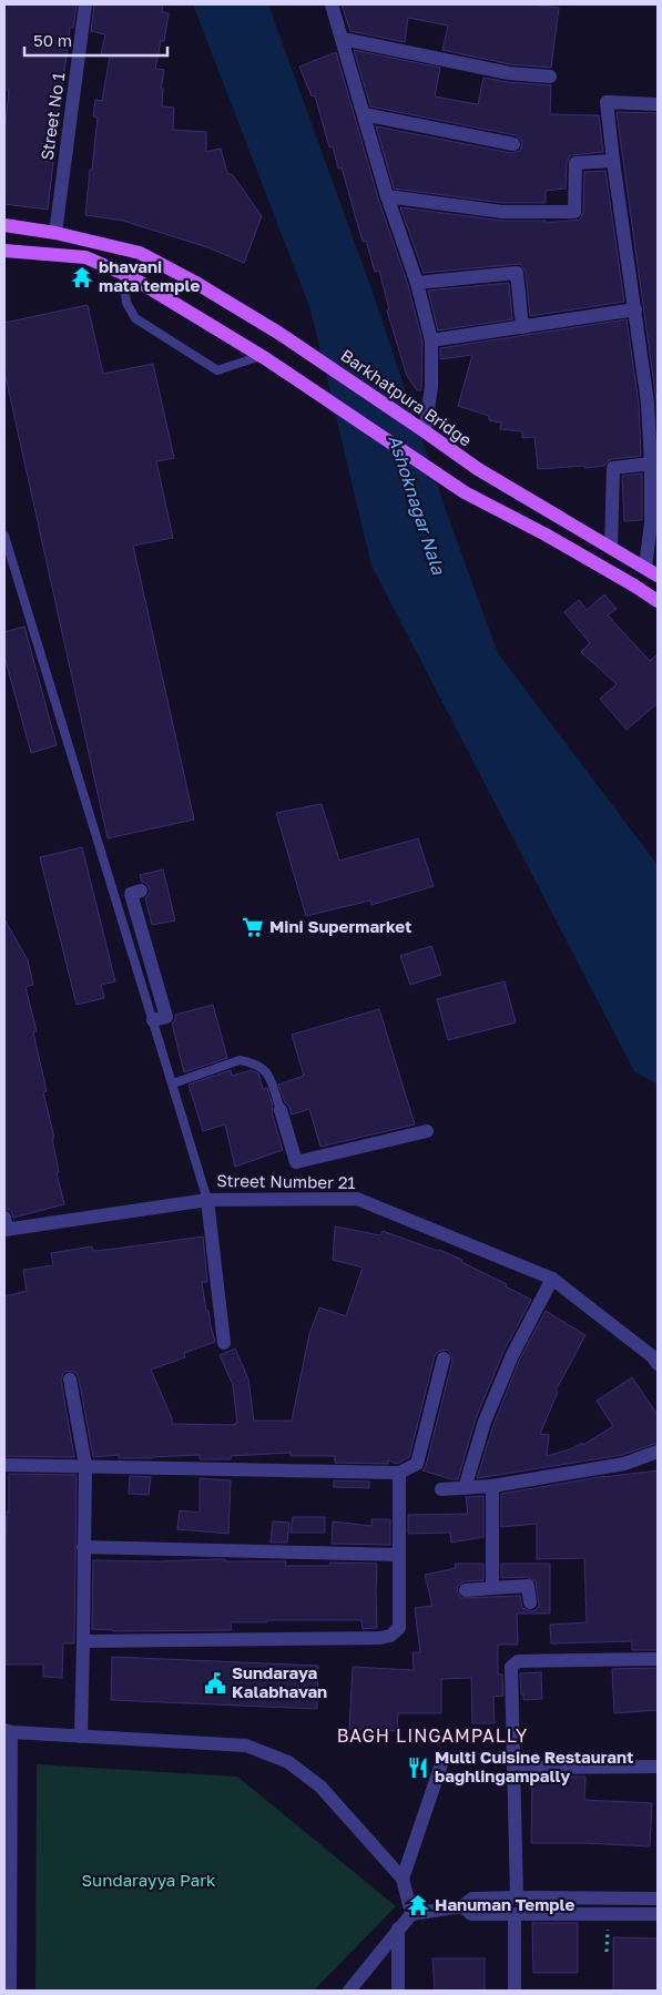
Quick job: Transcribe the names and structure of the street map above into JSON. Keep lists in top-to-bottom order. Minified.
{"streets":{"main road":["Barkhatpura Bridge"],"street":["Street No 1","Street Number 21"]},"crossings":[["Street No 1","Barkhatpura Bridge"]],"districts":["BAGH LINGAMPALLY"],"water":["Ashoknagar Nala"],"parks":["Sundarayya Park"],"places":{"temple":["bhavani mata temple","Hanuman Temple"],"supermarket":["Mini Supermarket"],"public building":["Sundaraya Kalabhavan"],"restaurant":["Multi Cuisine Restaurant baghlingampally"]},"scale_bar":"50 m"}
